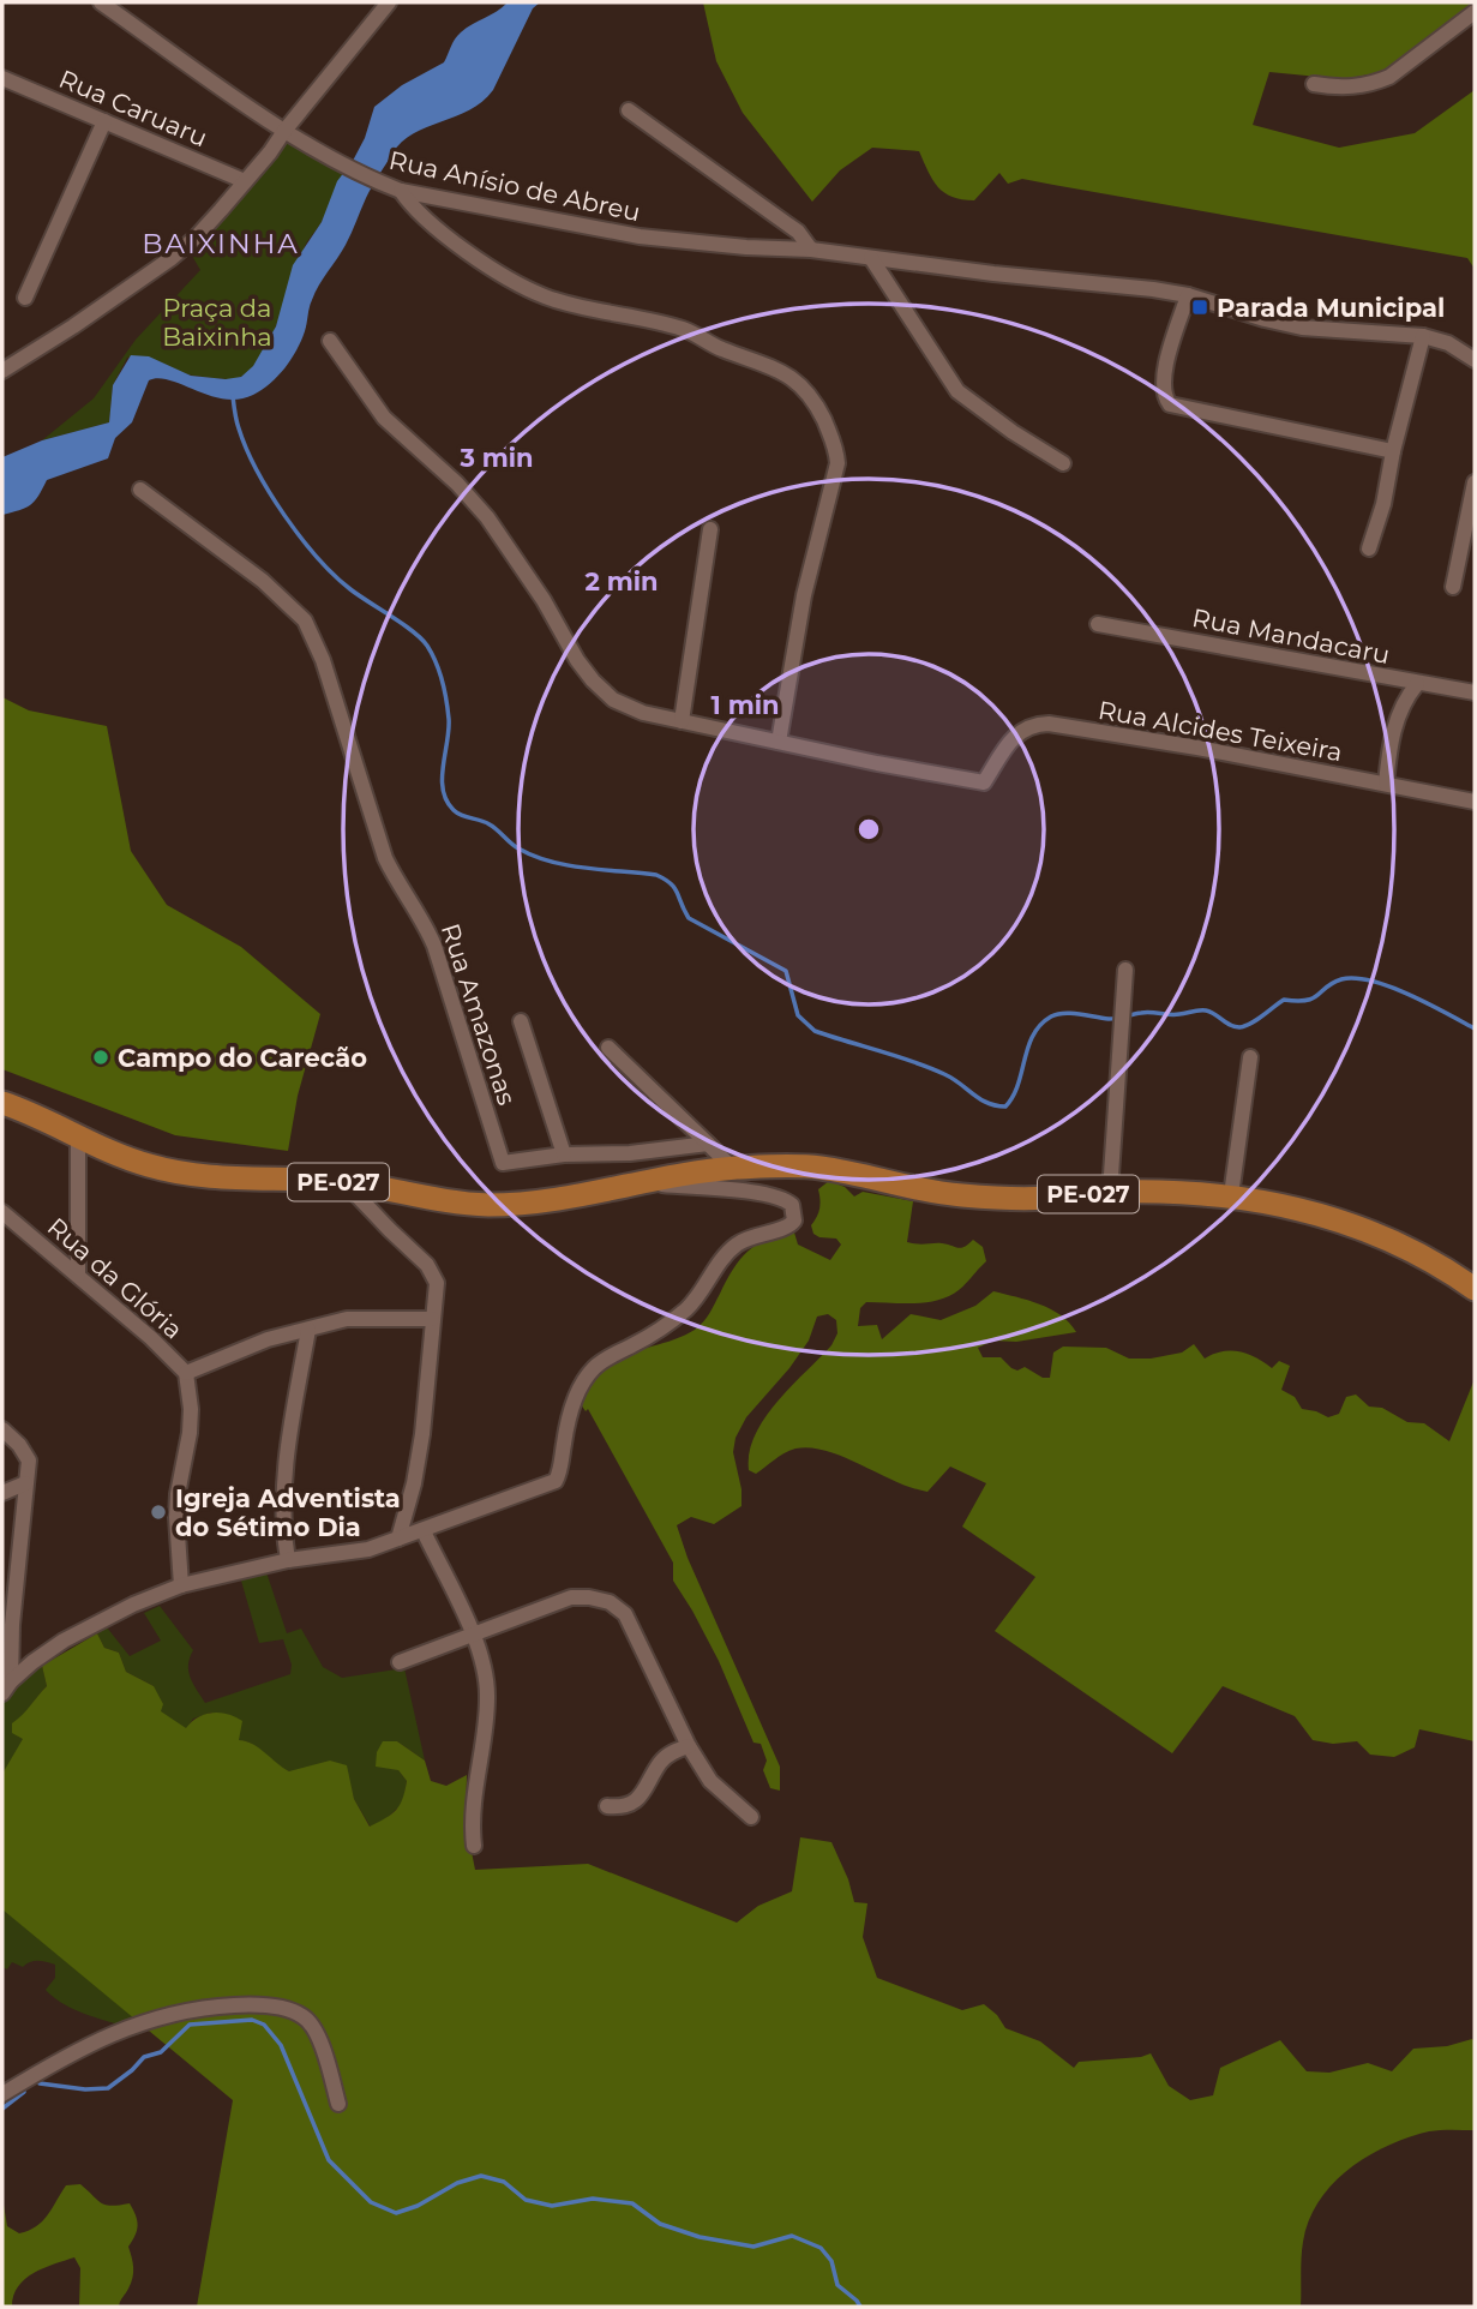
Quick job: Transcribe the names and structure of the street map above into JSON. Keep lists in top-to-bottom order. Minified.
{"streets":{"main road":["PE-027"],"street":["Rua Caruaru","Rua Anísio de Abreu","Rua Mandacaru","Rua Alcides Teixeira","Rua Amazonas","Rua da Glória"]},"districts":["BAIXINHA"],"parks":["Praça da Baixinha"],"places":{"transit":["Parada Municipal"],"other":["Campo do Carecão","Igreja Adventista do Sétimo Dia"]},"rings":["3 min","2 min","1 min"]}
